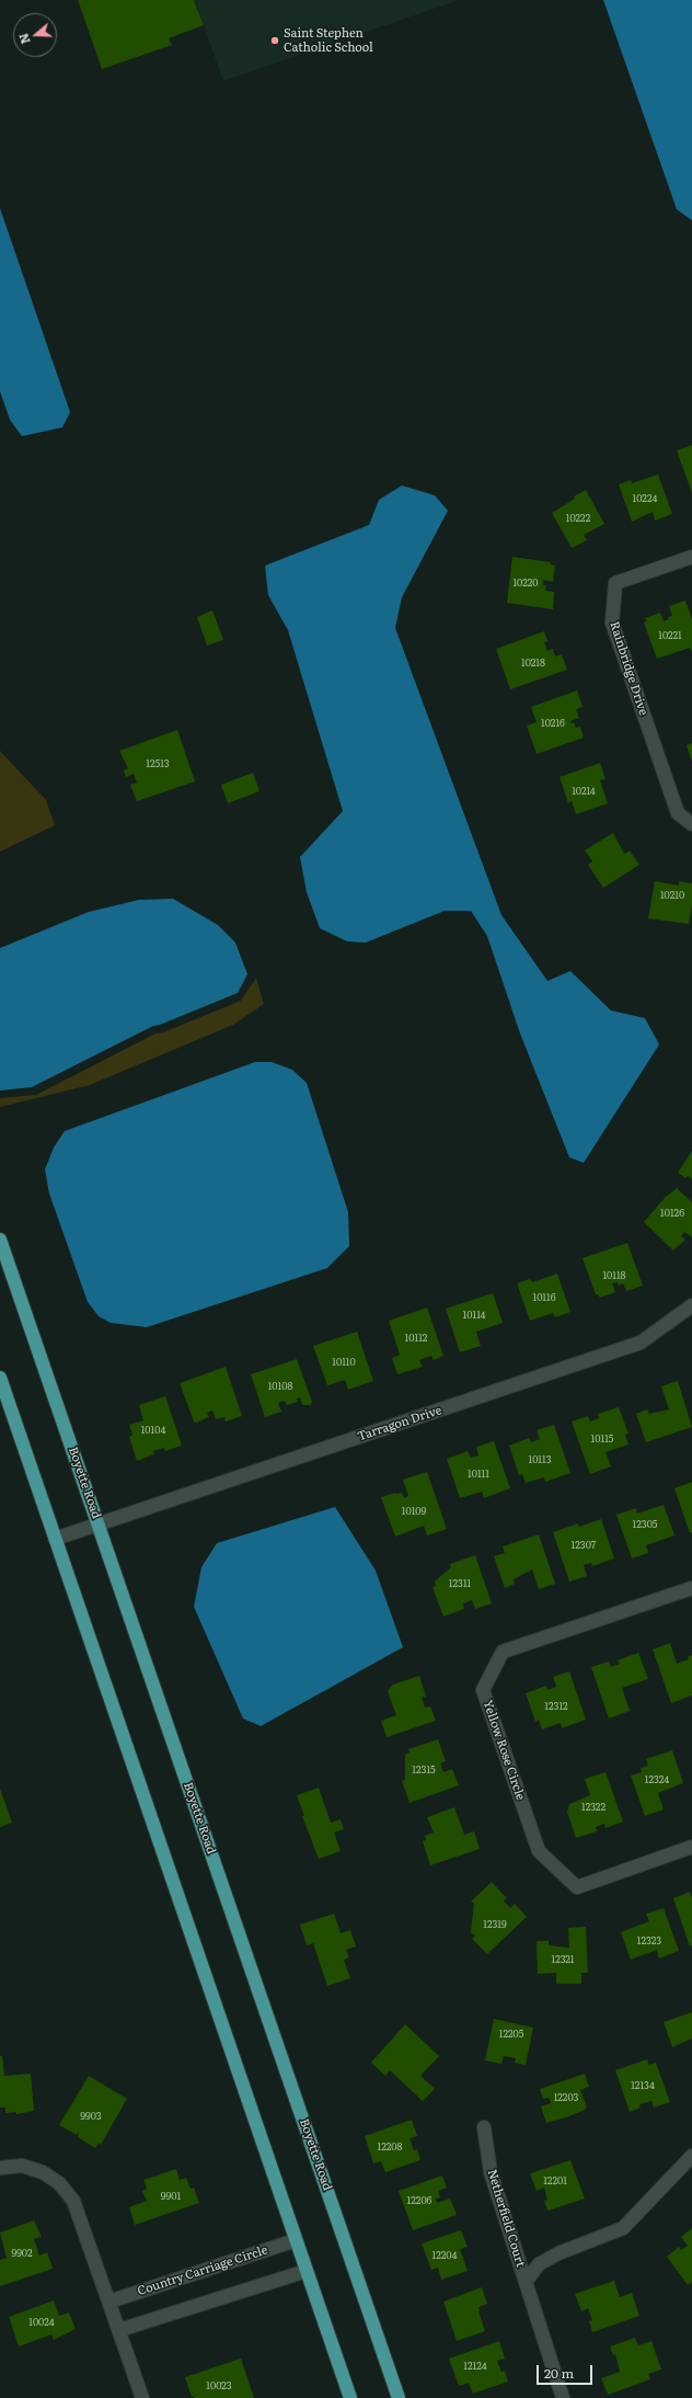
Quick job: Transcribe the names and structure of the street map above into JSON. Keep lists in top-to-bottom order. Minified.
{"streets":{"main road":["Boyette Road"],"street":["Rainbridge Drive","Tarragon Drive","Yellow Rose Circle","Netherfield Court","Country Carriage Circle"]},"crossings":[["Tarragon Drive","Boyette Road"]],"places":["Saint Stephen Catholic School"],"house_numbers":["10224","10222","10220","10221","10218","10216","12513","10214","10210","10126","10118","10116","10114","10112","10110","10108","10104","10115","10113","10111","10109","12305","12307","12311","12312","12315","12324","12322","12319","12323","12321","12205","12134","12203","9903","12208","12201","9901","12206","9902","12204","10024","12124","10023"],"scale_bar":"20 m","north":"left"}
